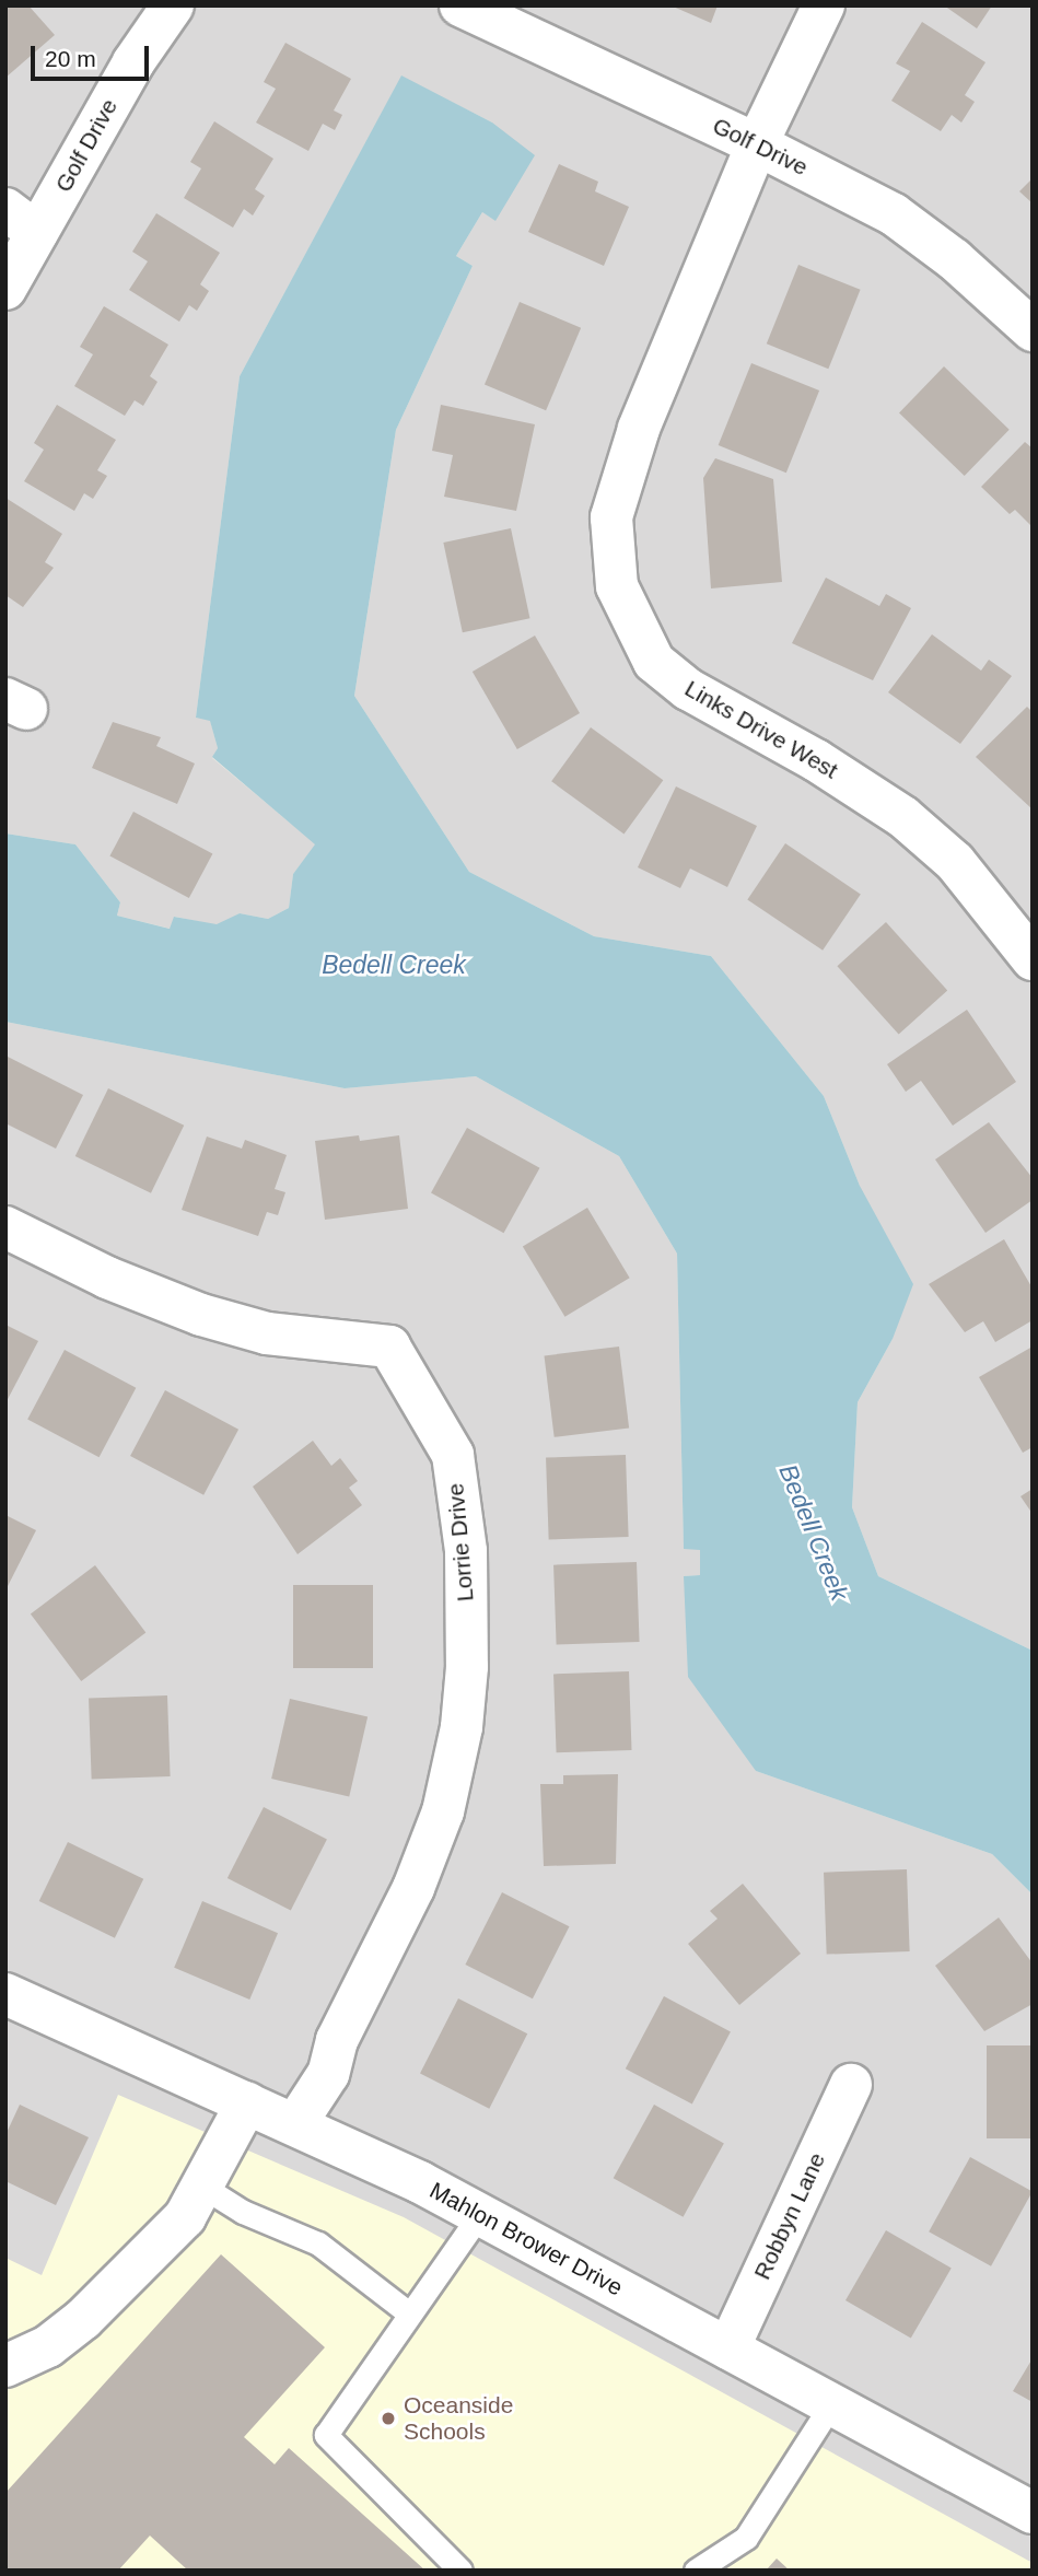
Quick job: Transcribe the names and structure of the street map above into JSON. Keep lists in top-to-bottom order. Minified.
{"streets":{"street":["Golf Drive","Links Drive West","Lorrie Drive","Robbyn Lane","Mahlon Brower Drive"]},"crossings":[["Golf Drive","Links Drive West"],["Lorrie Drive","Mahlon Brower Drive"],["Robbyn Lane","Mahlon Brower Drive"]],"water":["Bedell Creek"],"places":["Oceanside Schools"],"scale_bar":"20 m"}
